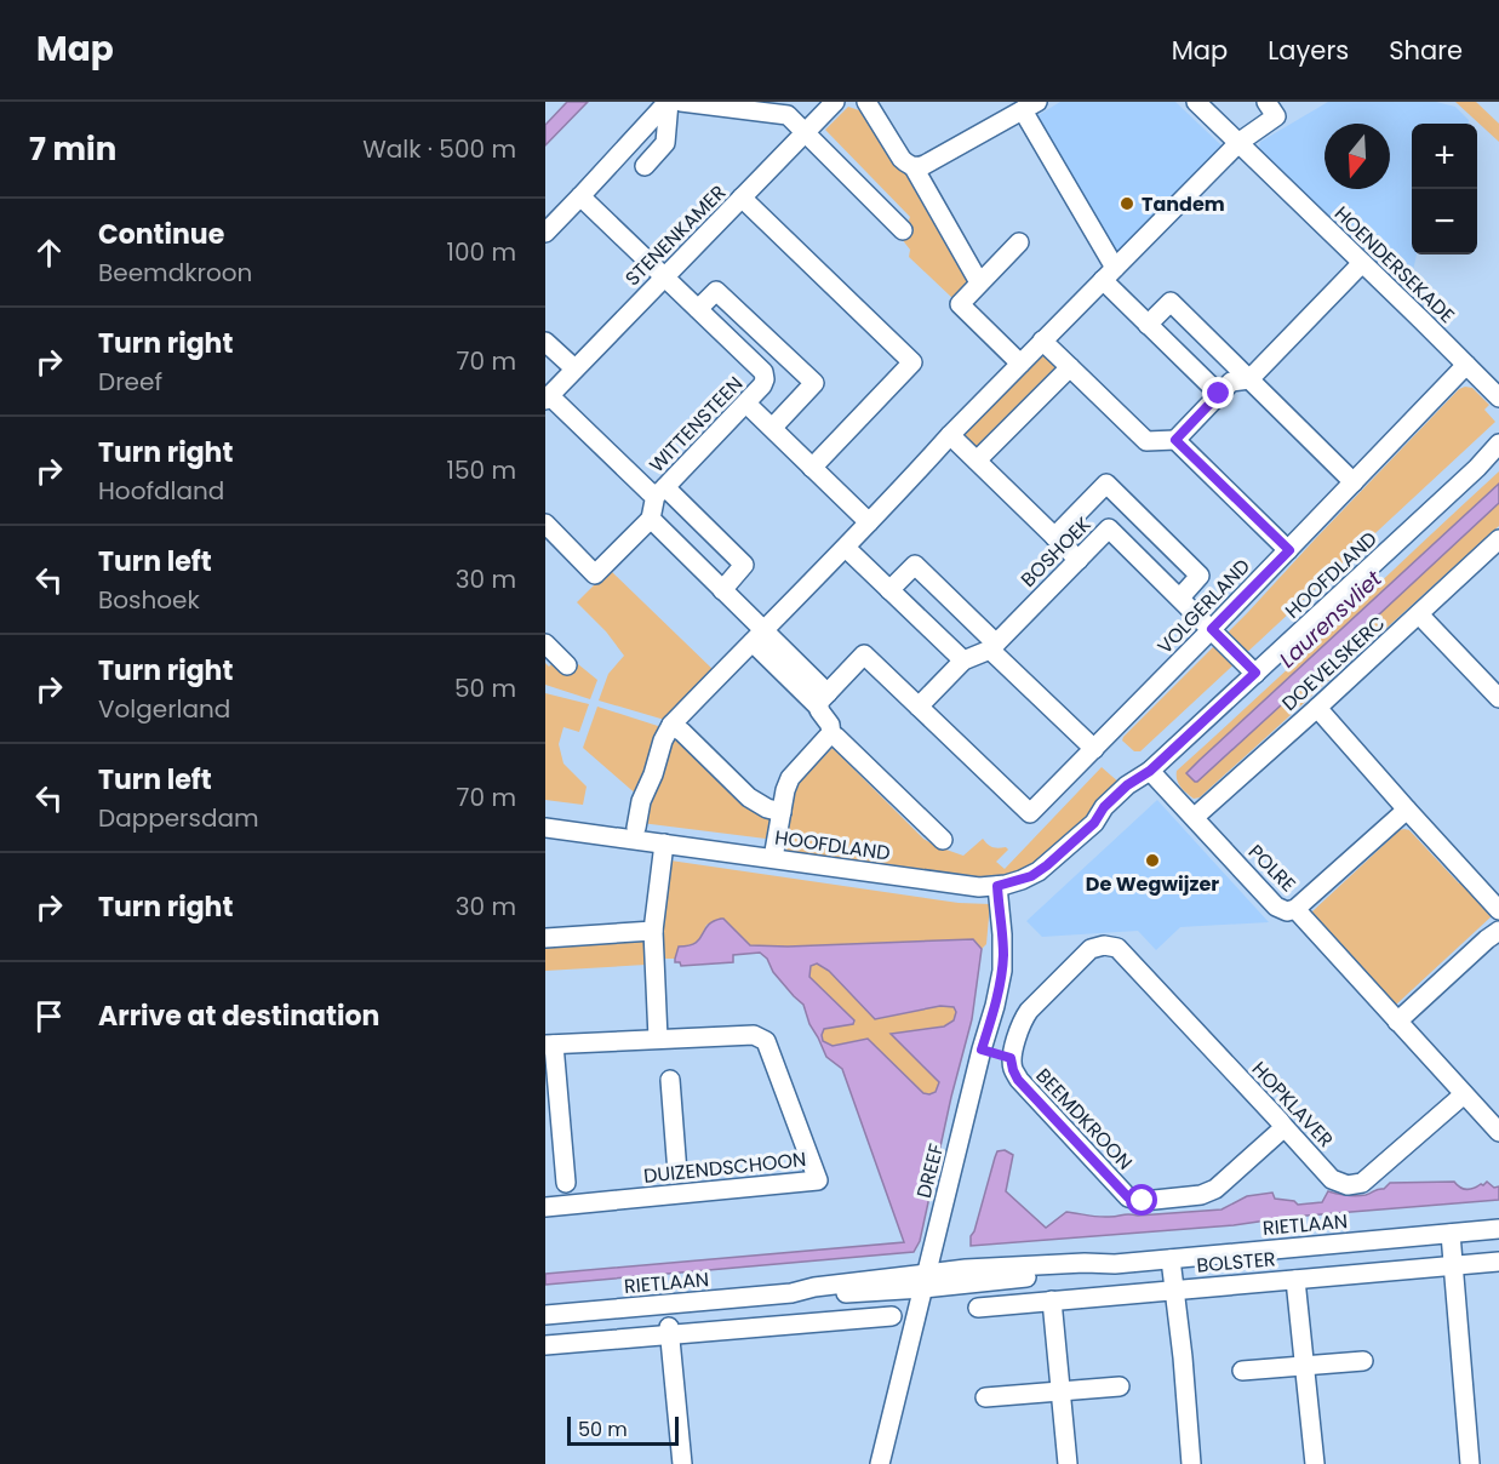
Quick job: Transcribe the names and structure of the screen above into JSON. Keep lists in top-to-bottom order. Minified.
{"streets":{"street":["STENENKAMER","HOENDERSEKADE","WITTENSTEEN","BOSHOEK","HOOFDLAND","VOLGERLAND","DOEVELSKERC","POLRE","HOPKLAVER","BEEMDKROON","DUIZENDSCHOON","DREEF","RIETLAAN","BOLSTER"]},"crossings":[["STENENKAMER","WITTENSTEEN"],["HOENDERSEKADE","VOLGERLAND"],["BOSHOEK","HOOFDLAND"],["BOSHOEK","VOLGERLAND"],["HOOFDLAND","POLRE"],["HOOFDLAND","DREEF"],["DOEVELSKERC","POLRE"],["HOPKLAVER","BEEMDKROON"],["BEEMDKROON","DREEF"],["DREEF","RIETLAAN"]],"water":["Laurensvliet"],"places":["Tandem","De Wegwijzer"],"scale_bar":"50 m","north":"bottom","page":{"header":"Map","nav":["Map","Layers","Share"],"heading":["7 min","Walk · 500 m"],"map_buttons":["+","−"],"list":[["Continue","Beemdkroon","100 m"],["Turn right","Dreef","70 m"],["Turn right","Hoofdland","150 m"],["Turn left","Boshoek","30 m"],["Turn right","Volgerland","50 m"],["Turn left","Dappersdam","70 m"],["Turn right","30 m"],"Arrive at destination"],"scale":"50 m"}}
